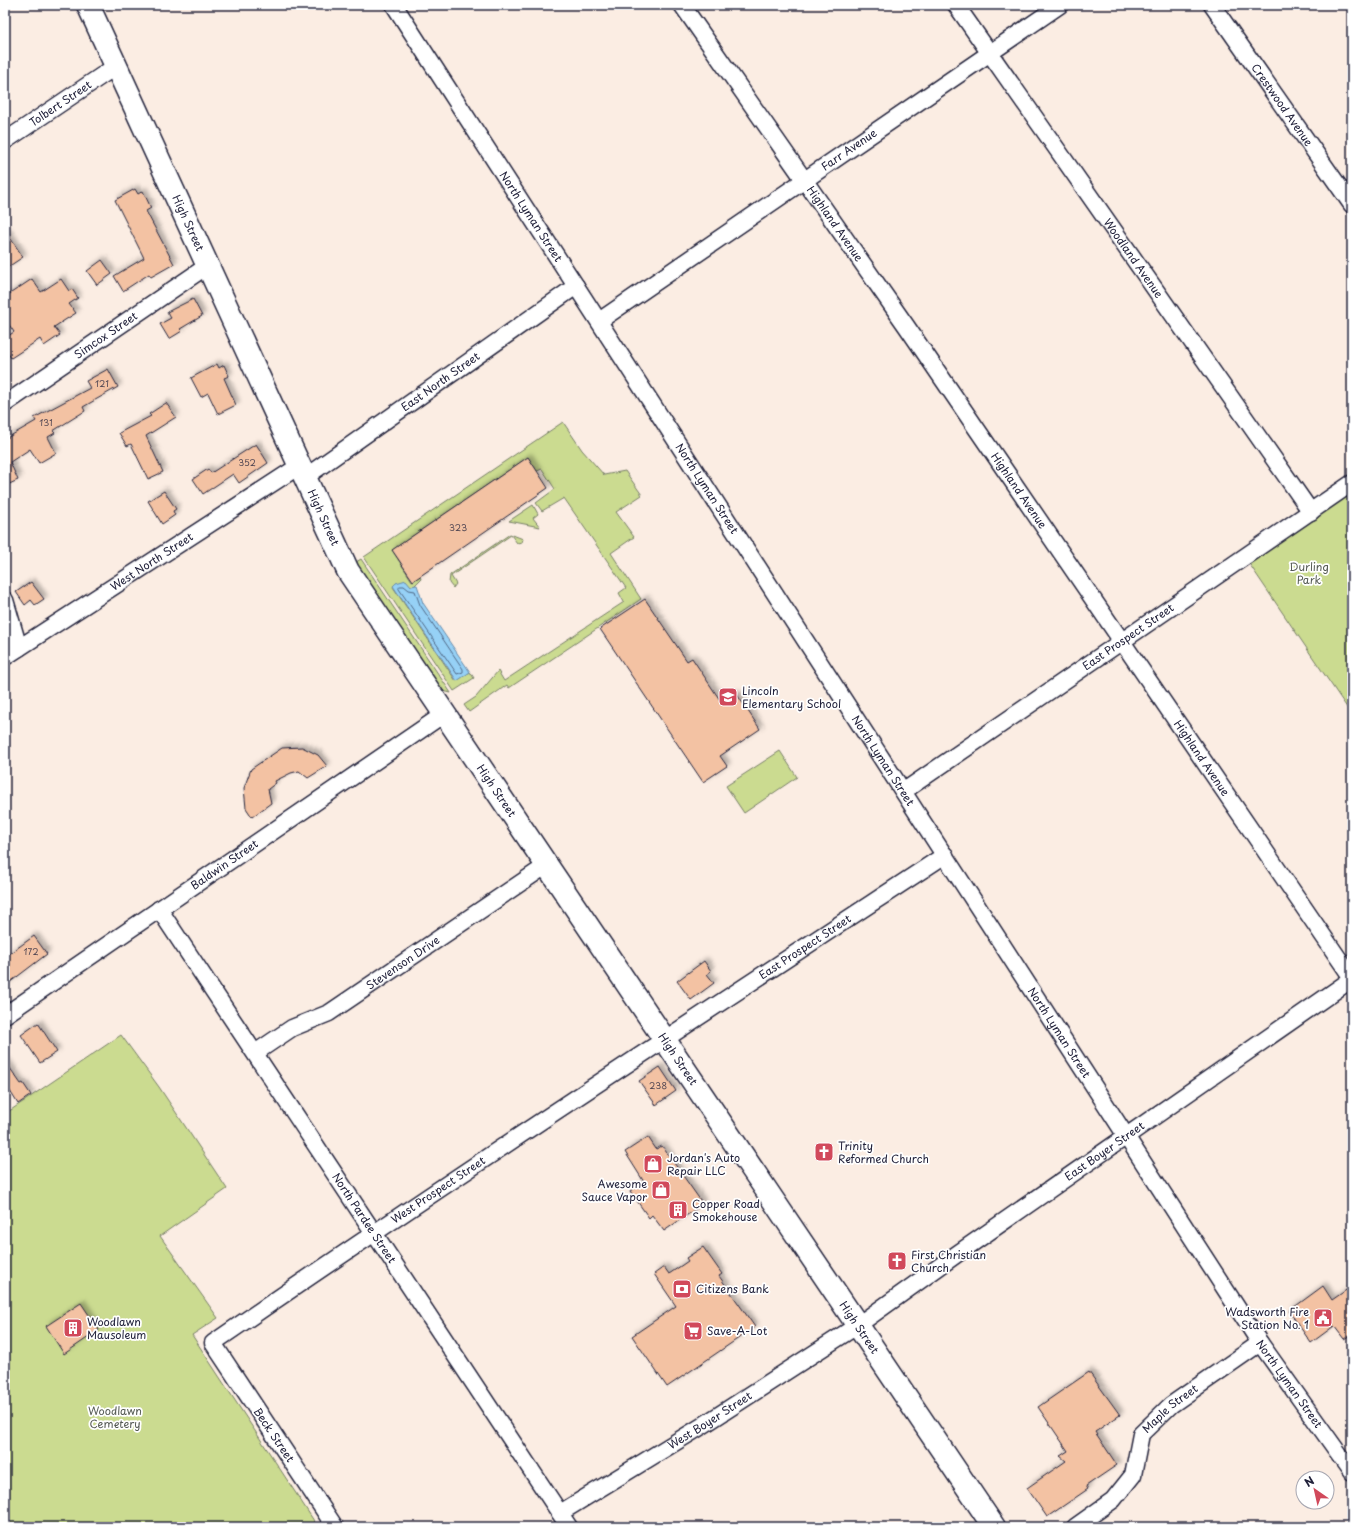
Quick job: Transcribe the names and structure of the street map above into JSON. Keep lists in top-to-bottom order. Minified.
{"streets":{"main road":["High Street"],"street":["Tolbert Street","Crestwood Avenue","Farr Avenue","North Lyman Street","Highland Avenue","Woodland Avenue","Simcox Street","East North Street","West North Street","East Prospect Street","Baldwin Street","Stevenson Drive","East Boyer Street","West Prospect Street","North Pardee Street","Maple Street","West Boyer Street","Beck Street"]},"crossings":[["Tolbert Street","High Street"],["Farr Avenue","North Lyman Street"],["Farr Avenue","Highland Avenue"],["Farr Avenue","Woodland Avenue"],["North Lyman Street","East North Street"],["North Lyman Street","East Prospect Street"],["North Lyman Street","East Boyer Street"],["North Lyman Street","Maple Street"],["High Street","Simcox Street"],["High Street","East North Street"],["High Street","West North Street"],["High Street","East Prospect Street"],["High Street","Baldwin Street"],["High Street","Stevenson Drive"],["High Street","East Boyer Street"],["High Street","West Prospect Street"],["High Street","West Boyer Street"],["Highland Avenue","East Prospect Street"],["Highland Avenue","East Boyer Street"],["Woodland Avenue","East Prospect Street"],["East North Street","West North Street"],["East Prospect Street","West Prospect Street"],["Baldwin Street","North Pardee Street"],["Stevenson Drive","North Pardee Street"],["East Boyer Street","West Boyer Street"],["West Prospect Street","North Pardee Street"],["West Prospect Street","Beck Street"],["North Pardee Street","West Boyer Street"]],"parks":["Durling Park","Woodlawn Cemetery"],"places":{"school or university":["Lincoln Elementary School"],"church":["Trinity Reformed Church","First Christian Church"],"shop":["Jordan's Auto Repair LLC","Awesome Sauce Vapor"],"building":["Copper Road Smokehouse","Woodlawn Mausoleum"],"bank":["Citizens Bank"],"public building":["Wadsworth Fire Station No. 1"],"supermarket":["Save-A-Lot"]},"house_numbers":["121","131","352","323","172","238"],"north":"top left"}
